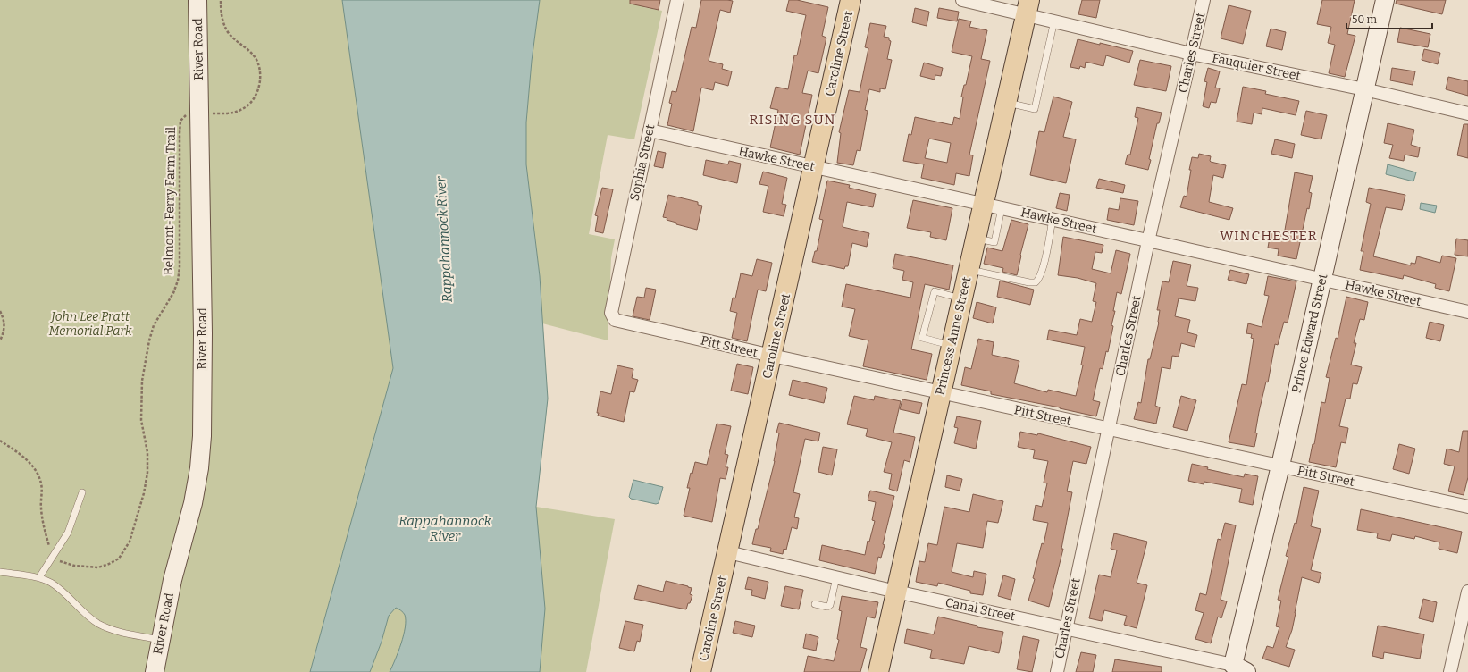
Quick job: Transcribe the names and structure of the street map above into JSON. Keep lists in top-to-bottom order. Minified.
{"streets":{"main road":["Caroline Street","Princess Anne Street"],"street":["River Road","Charles Street","Fauquier Street","Hawke Street","Sophia Street","Prince Edward Street","Pitt Street","Canal Street"],"path":["Belmont-Ferry Farm Trail"]},"crossings":[["River Road","Belmont-Ferry Farm Trail"],["Charles Street","Fauquier Street"],["Charles Street","Hawke Street"],["Charles Street","Pitt Street"],["Charles Street","Canal Street"],["Caroline Street","Hawke Street"],["Caroline Street","Pitt Street"],["Caroline Street","Canal Street"],["Fauquier Street","Prince Edward Street"],["Fauquier Street","Princess Anne Street"],["Hawke Street","Sophia Street"],["Hawke Street","Prince Edward Street"],["Hawke Street","Princess Anne Street"],["Sophia Street","Pitt Street"],["Prince Edward Street","Pitt Street"],["Prince Edward Street","Canal Street"],["Princess Anne Street","Pitt Street"],["Princess Anne Street","Canal Street"]],"districts":["RISING SUN","WINCHESTER"],"water":["Rappahannock River"],"parks":["John Lee Pratt Memorial Park"],"scale_bar":"50 m"}
